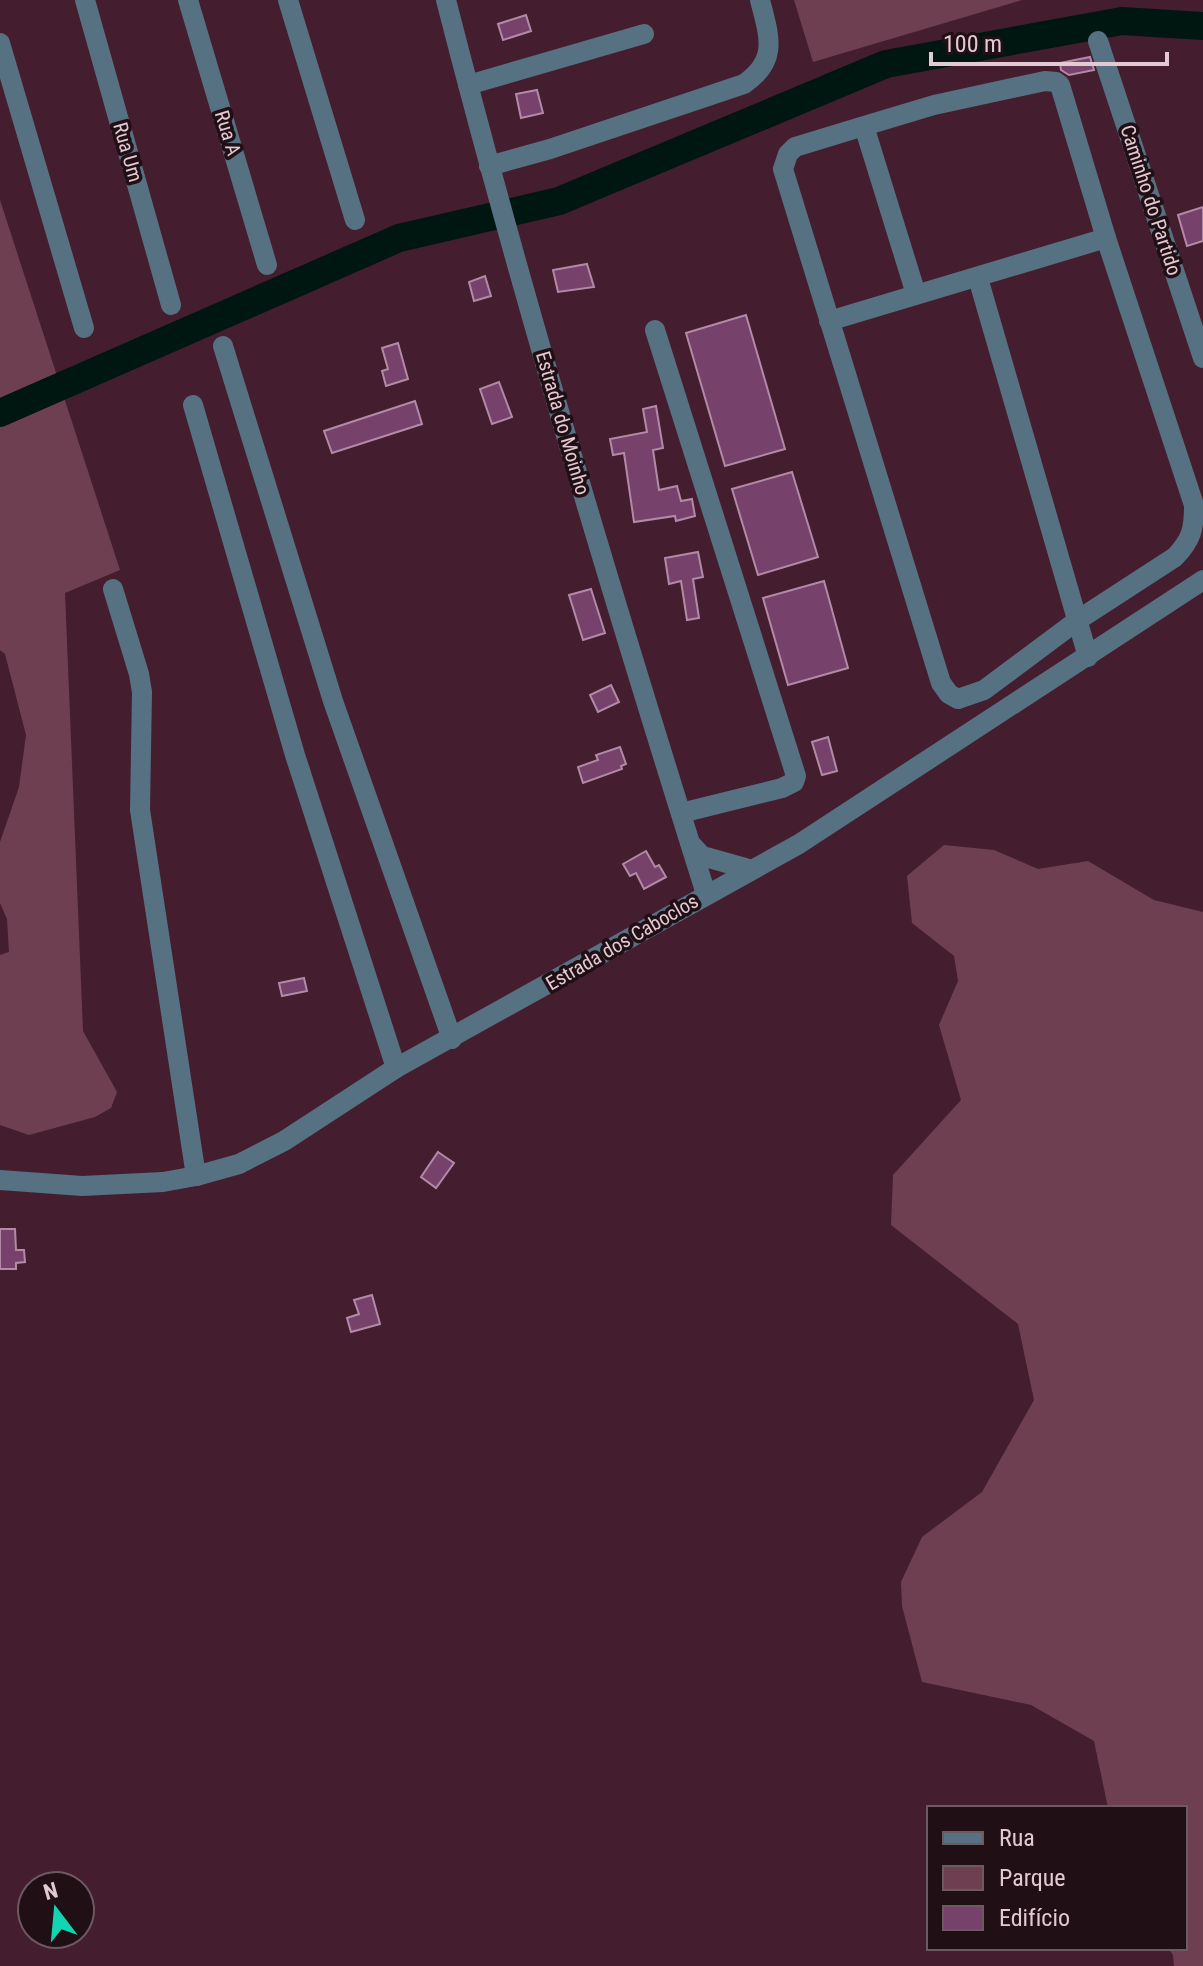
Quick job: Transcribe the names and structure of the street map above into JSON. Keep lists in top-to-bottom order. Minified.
{"streets":{"street":["Rua A","Rua Um","Caminho do Partido","Estrada do Moinho","Estrada dos Caboclos"]},"crossings":[["Estrada do Moinho","Estrada dos Caboclos"]],"legend":["Rua","Parque","Edifício"],"scale_bar":"100 m","north":"top"}
